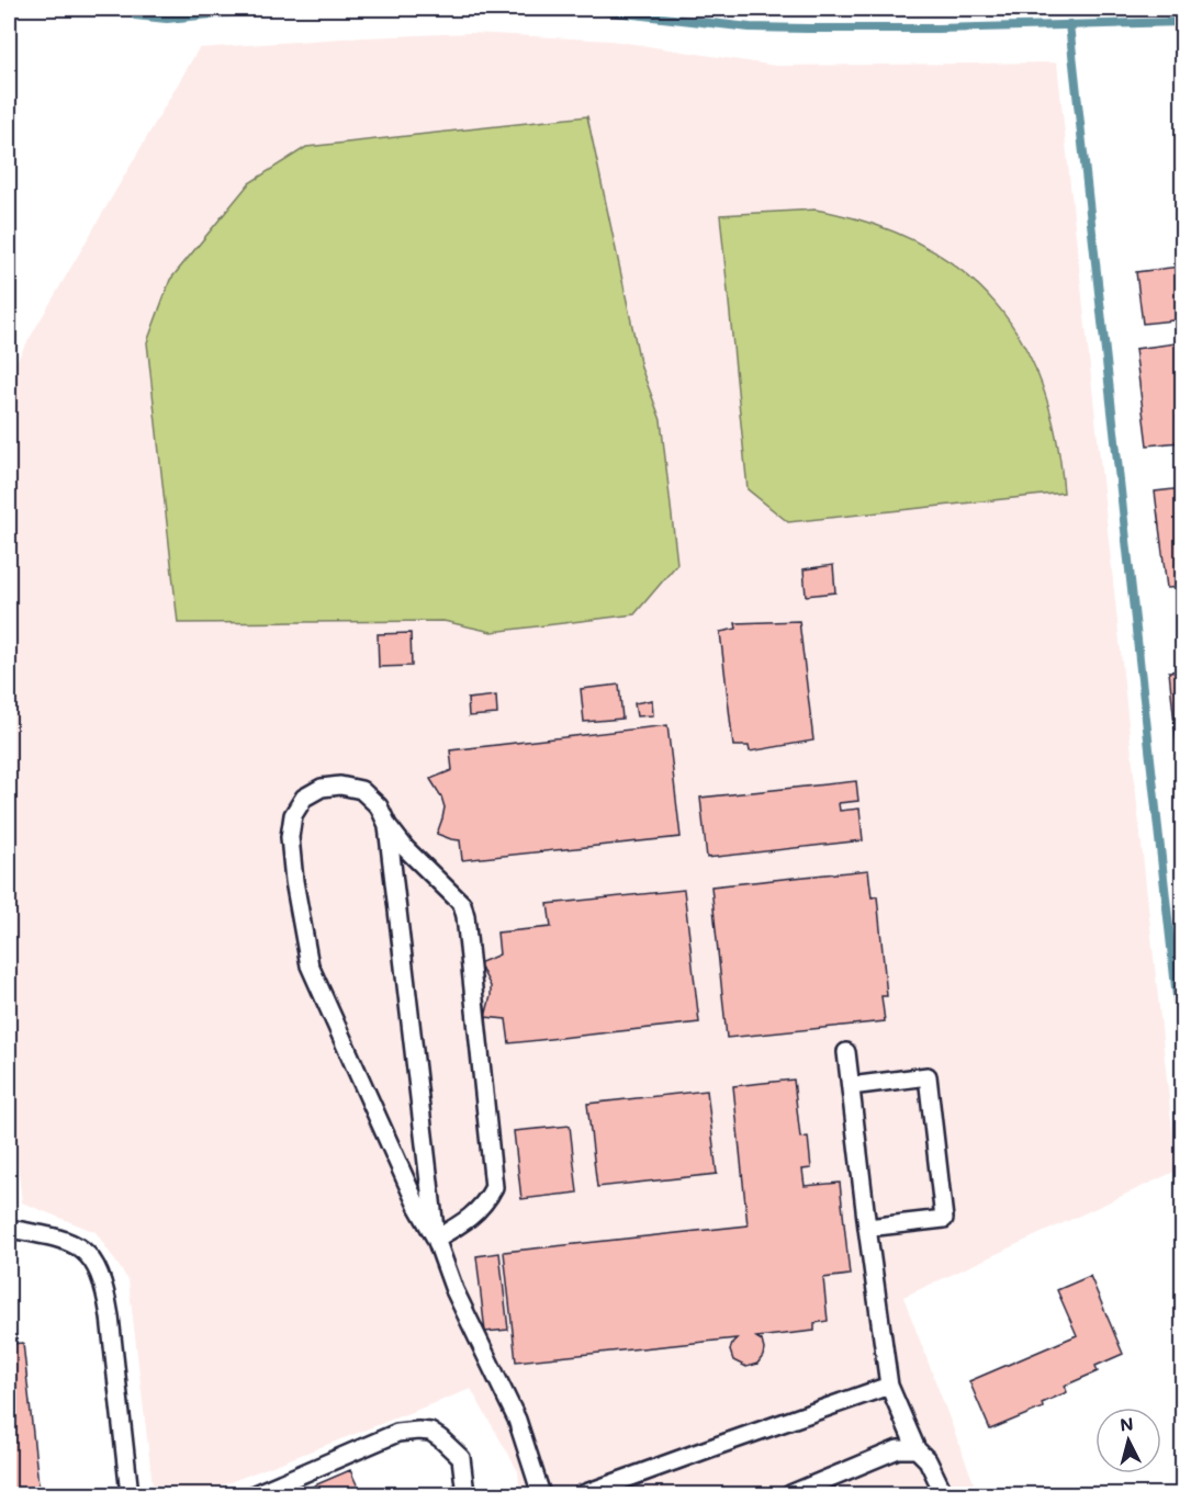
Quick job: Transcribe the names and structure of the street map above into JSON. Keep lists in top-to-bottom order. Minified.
{"north":"top"}
